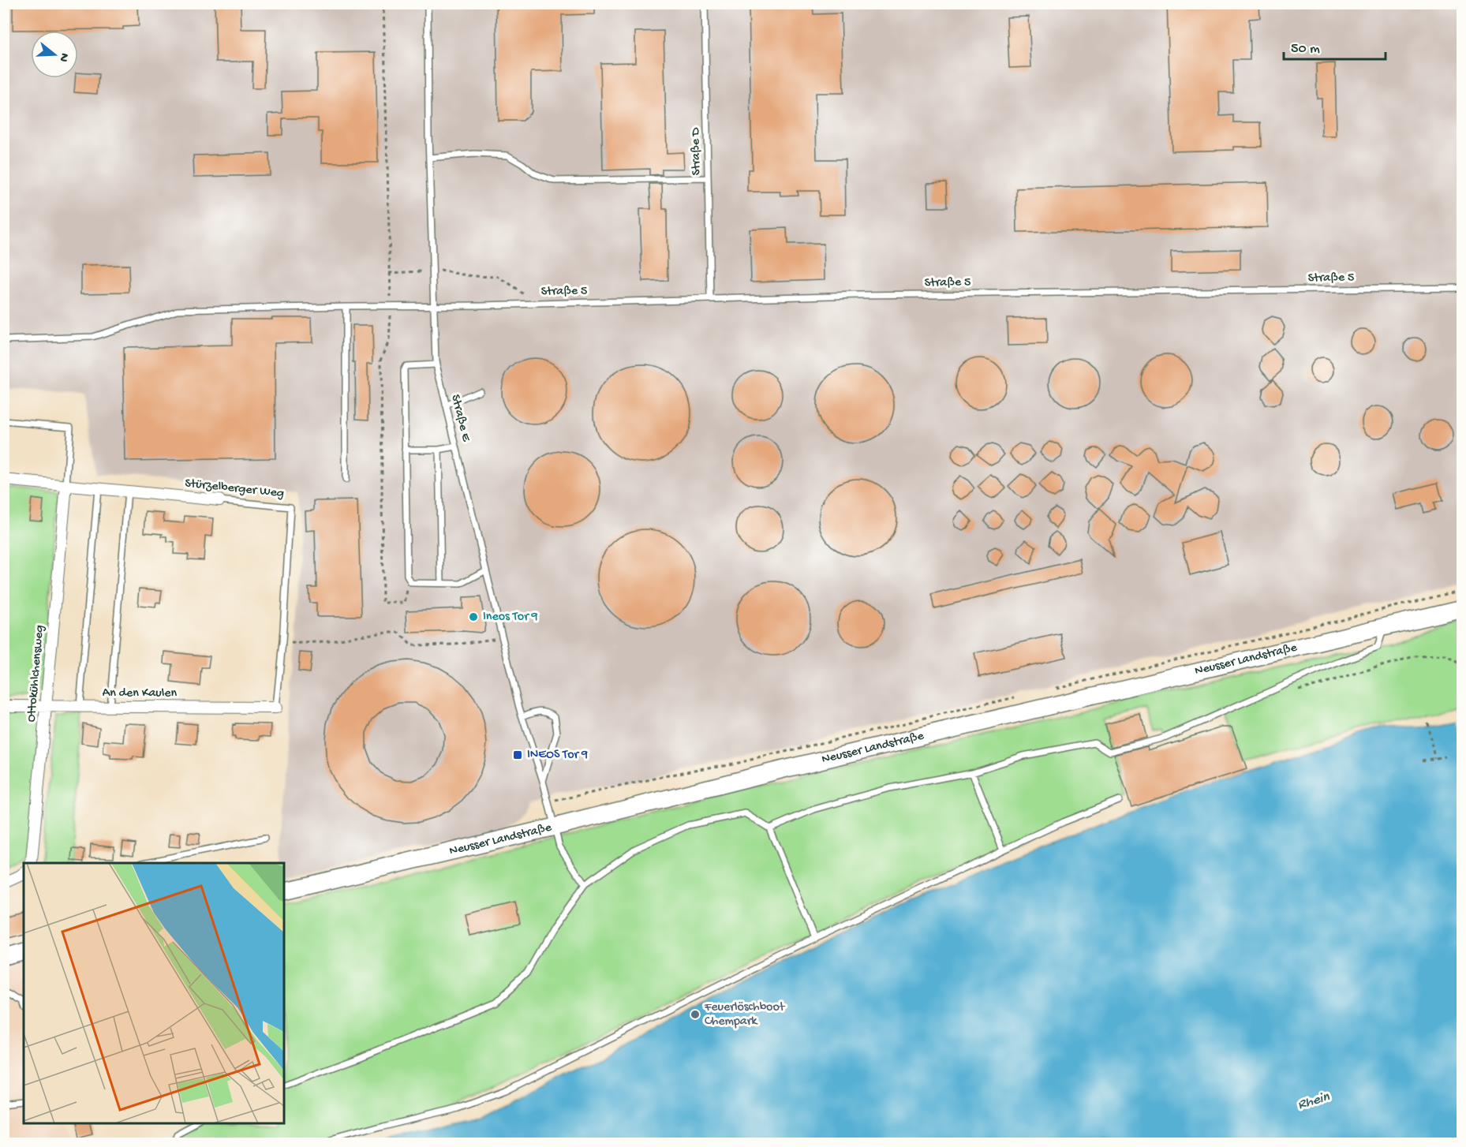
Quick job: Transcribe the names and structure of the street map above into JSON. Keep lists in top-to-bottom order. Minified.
{"streets":{"main road":["Neusser Landstraße"],"street":["Stürzelberger Weg","Ottokühlchensweg","An den Kaulen"],"lane":["Straße D","Straße 5","Straße E"]},"crossings":[["Straße D","Straße 5"],["Straße 5","Straße E"],["Straße E","Neusser Landstraße"],["Stürzelberger Weg","Ottokühlchensweg"],["Stürzelberger Weg","An den Kaulen"],["Ottokühlchensweg","An den Kaulen"]],"water":["Rhein"],"places":{"other":["Ineos Tor 9","Feuerlöschboot Chempark"],"transit":["INEOS Tor 9"]},"scale_bar":"50 m","north":"right"}
